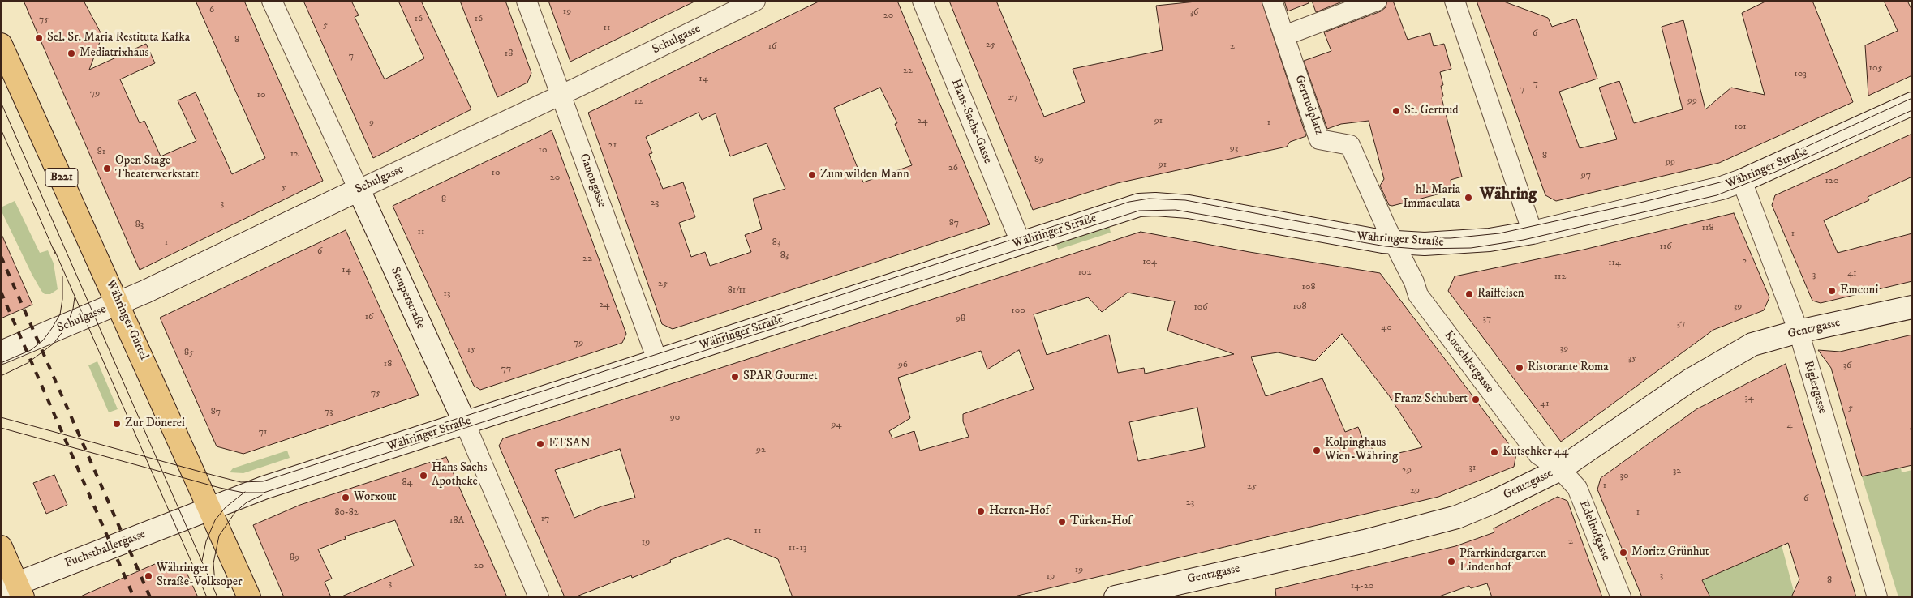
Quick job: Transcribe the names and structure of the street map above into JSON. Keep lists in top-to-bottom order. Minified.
{"streets":{"main road":["Schulgasse","Währinger Straße","B221","Semperstraße","Währinger Gürtel","Gentzgasse","Fuchsthallergasse"],"street":["Gertrudplatz","Hans-Sachs-Gasse","Canongasse","Kutschkergasse","Riglergasse","Edelhofgasse"]},"crossings":[["Schulgasse","Canongasse"],["Schulgasse","Semperstraße"],["Schulgasse","Währinger Gürtel"],["Gertrudplatz","Währinger Straße"],["Gertrudplatz","Kutschkergasse"],["Hans-Sachs-Gasse","Währinger Straße"],["Währinger Straße","Canongasse"],["Währinger Straße","Semperstraße"],["Währinger Straße","Währinger Gürtel"],["Währinger Straße","Kutschkergasse"],["Währinger Straße","Riglergasse"],["Währinger Straße","Fuchsthallergasse"],["Währinger Gürtel","Fuchsthallergasse"],["Gentzgasse","Kutschkergasse"],["Gentzgasse","Riglergasse"],["Gentzgasse","Edelhofgasse"],["Kutschkergasse","Edelhofgasse"]],"districts":["Währing"],"places":["Sel. Sr. Maria Restituta Kafka","Mediatrixhaus","St. Gertrud","Open Stage Theaterwerkstatt","Zum wilden Mann","hl. Maria Immaculata","Emconi","Raiffeisen","Ristorante Roma","SPAR Gourmet","Franz Schubert","Zur Dönerei","ETSAN","Kolpinghaus Wien-Währing","Kutschker 44","Hans Sachs Apotheke","Worxout","Herren-Hof","Türken-Hof","Moritz Grünhut","Pfarrkindergarten Lindenhof","Währinger Straße-Volksoper"],"house_numbers":["6","19","36","20","16","16","75","5","11","6","8","25","16","2","18","7","105","22","103","14","7","7","79","10","27","99","12","24","91","9","1","101","21","93","10","81","12","8","89","99","91","26","10","97","20","120","5","8","23","3","87","83","118","11","1","1","83","116","6","83","22","2","104","114","14","102","41","3","112","25","108","81/11","13","24","108","39","106","100","16","98","37","37","40","79","39","15","85","35","18","96","36","77","75","34","41","5","87","73","90","94","4","71","92","31","29","32","30","84","1","25","29","6","23","80-82","1","17","18A","11","2","19","11-13","89","20","19","3","19","8","3","14-20"]}
